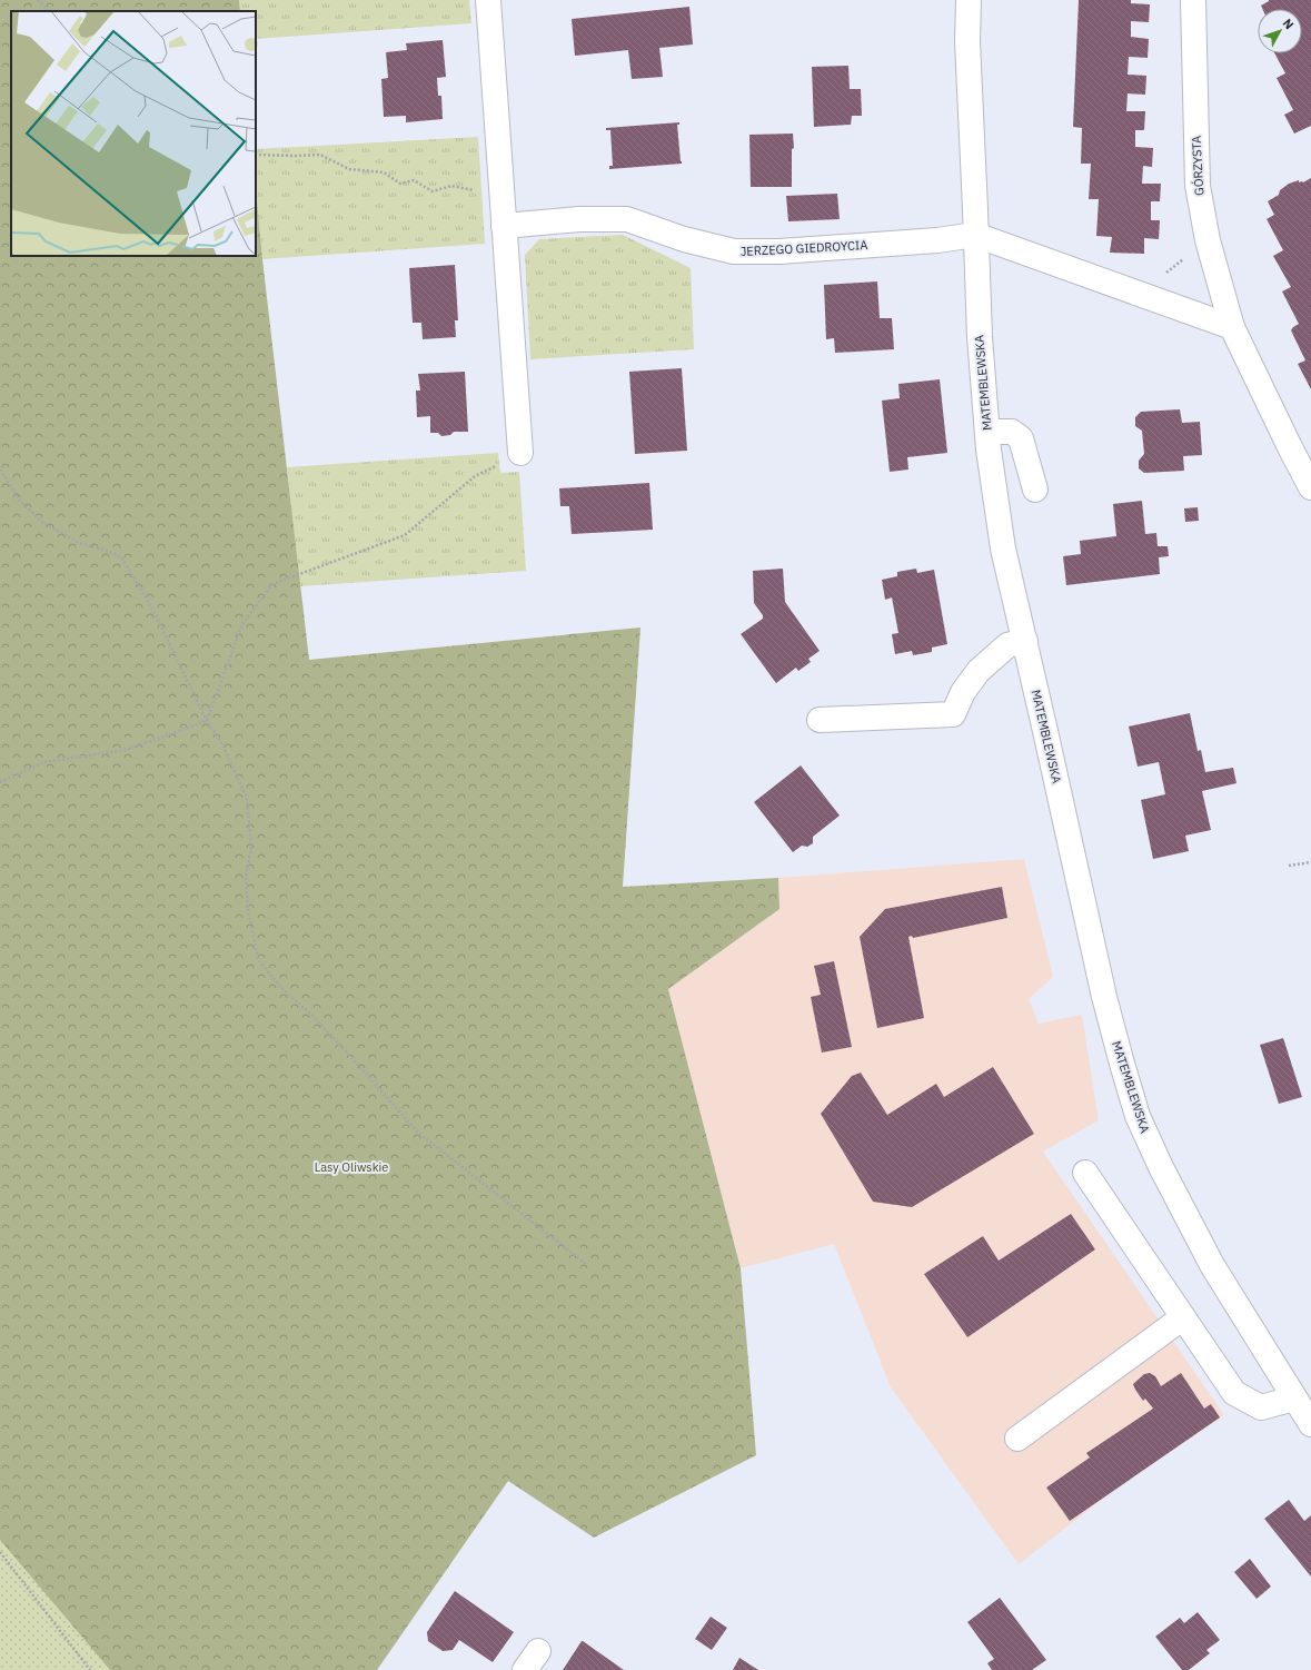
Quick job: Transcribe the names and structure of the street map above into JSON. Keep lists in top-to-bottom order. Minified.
{"streets":{"street":["GÓRZYSTA","JERZEGO GIEDROYCIA","MATEMBLEWSKA"]},"crossings":[["JERZEGO GIEDROYCIA","MATEMBLEWSKA"]],"parks":["Lasy Oliwskie"],"north":"top right"}
